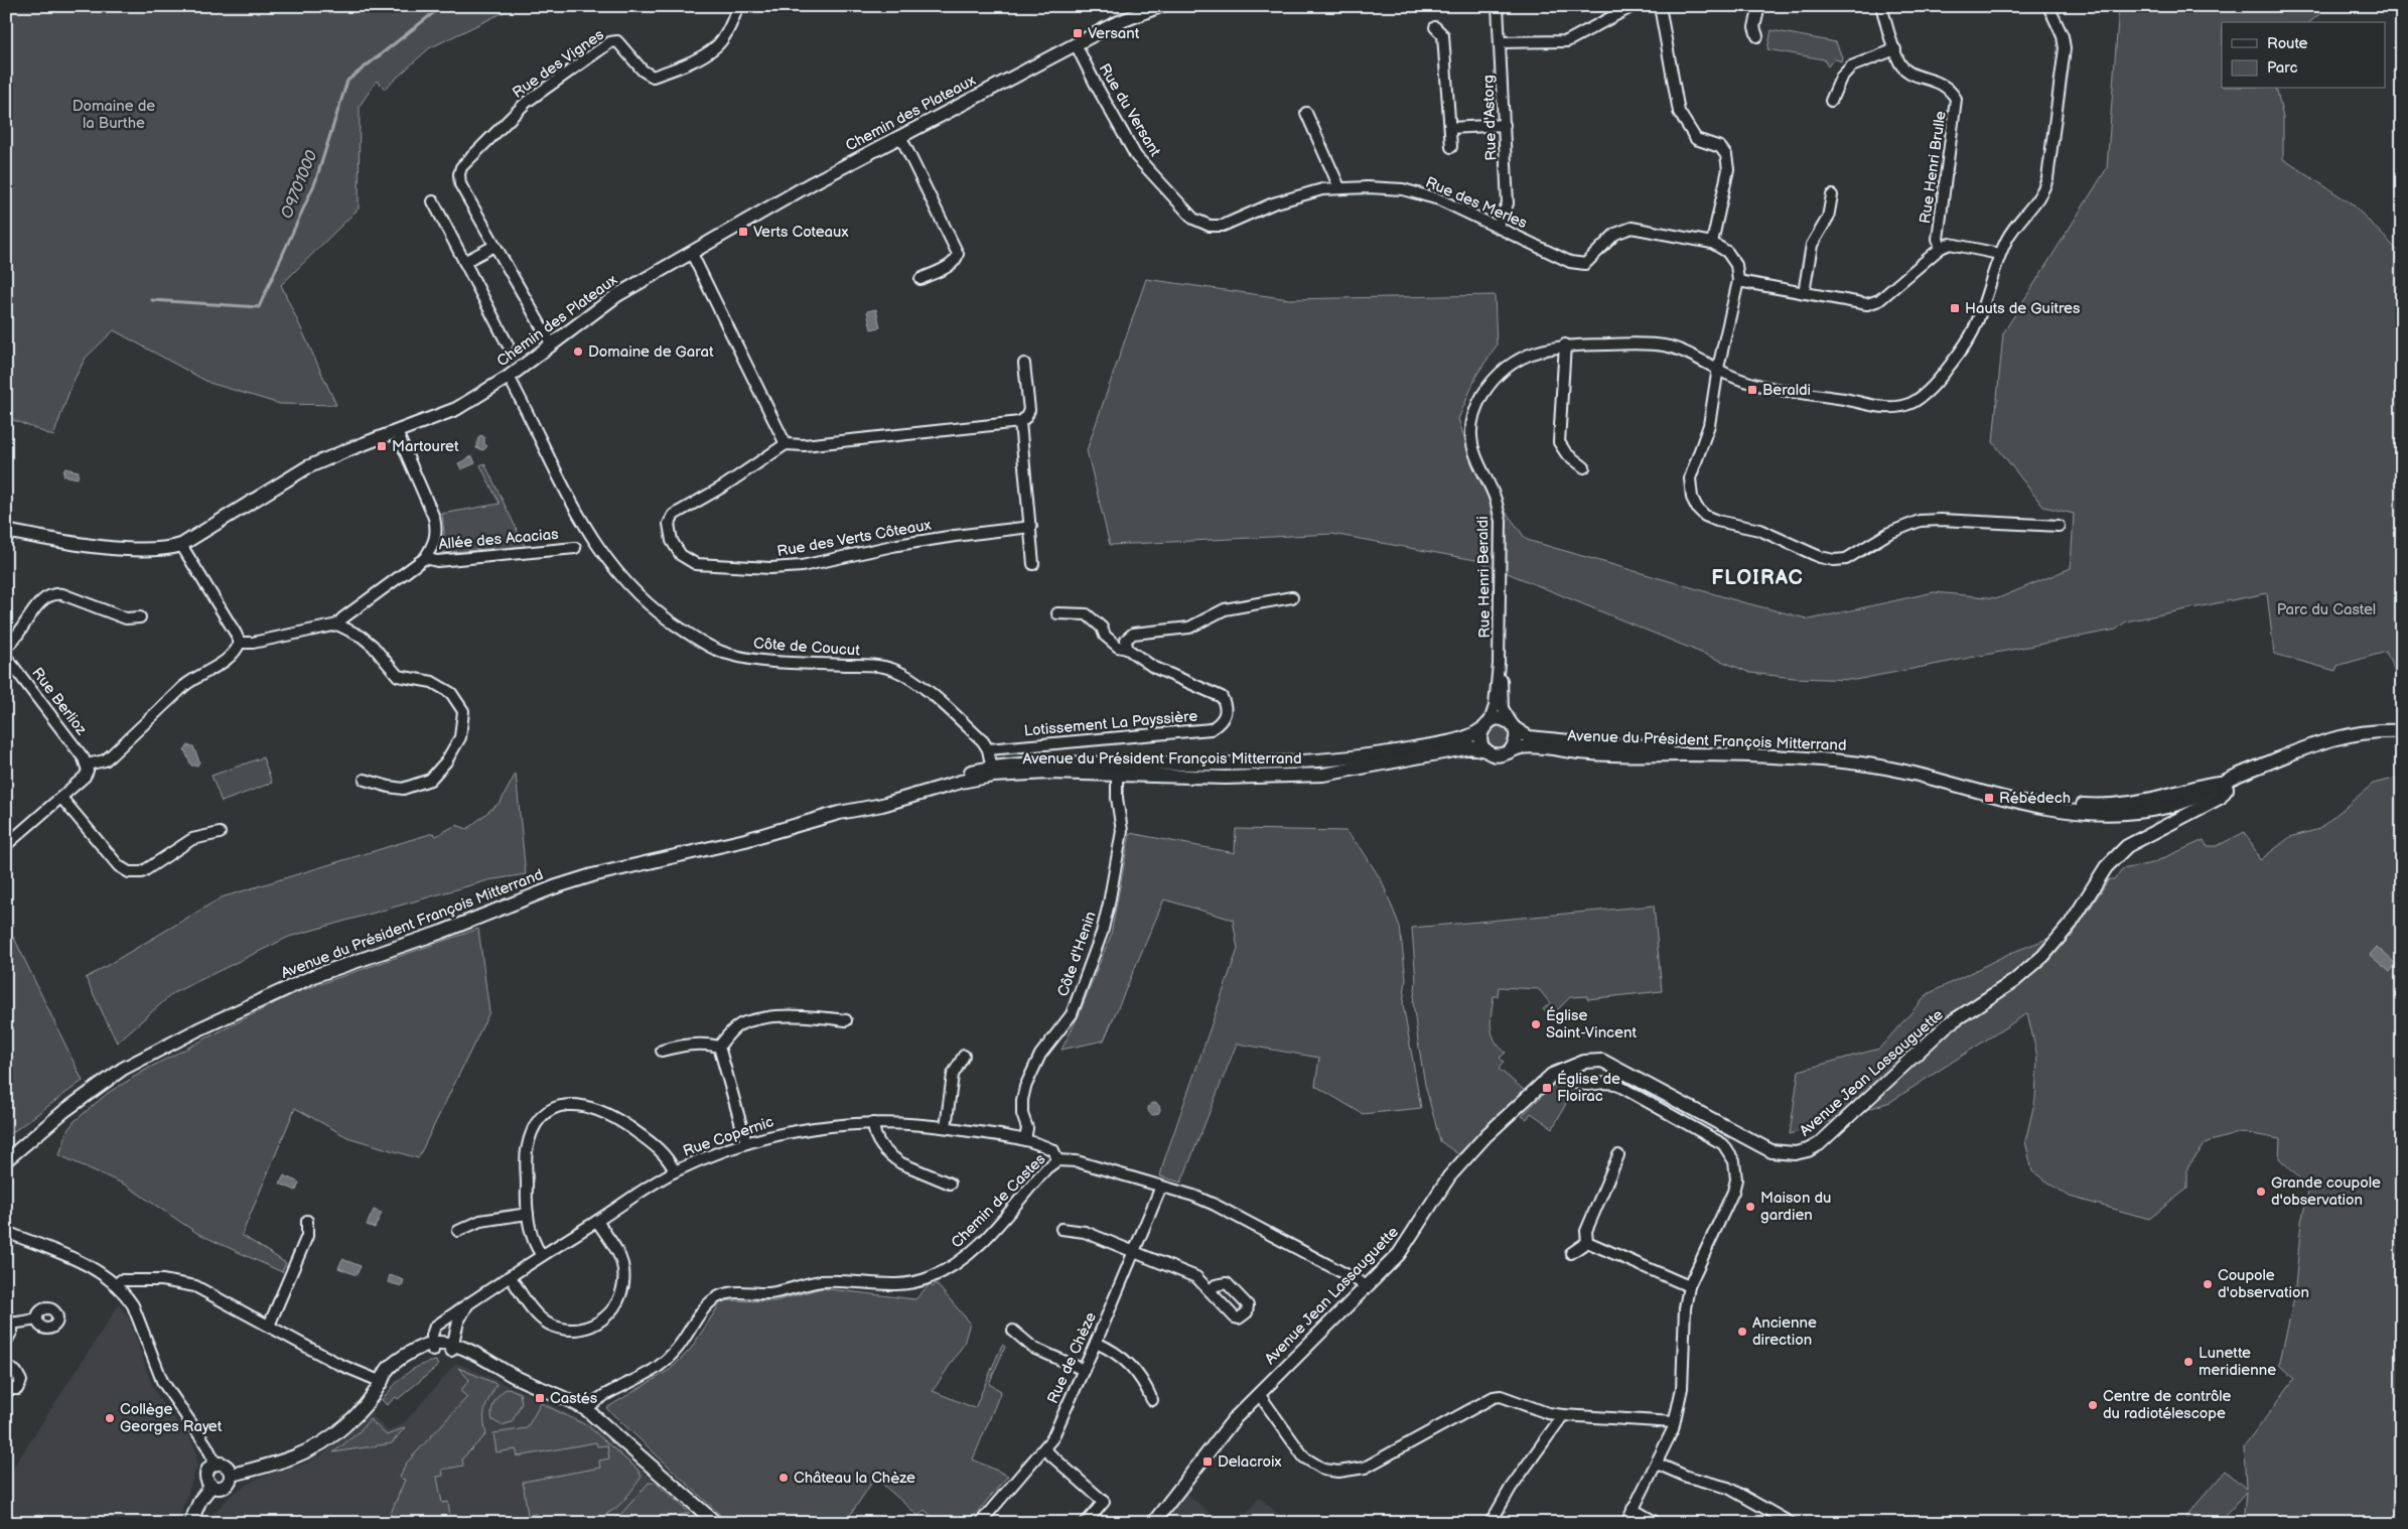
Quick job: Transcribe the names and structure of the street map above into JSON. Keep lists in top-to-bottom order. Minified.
{"streets":{"street":["Rue des Vignes","Rue du Versant","Chemin des Plateaux","Rue d'Astorg","Rue Henri Brulle","Rue des Merles","Rue des Verts Côteaux","Allée des Acacias","Rue Henri Beraldi","Côte de Coucut","Rue Berlioz","Lotissement La Payssière","Avenue du Président François Mitterrand","Côte d'Henin","Avenue Jean Lassauguette","Rue Copernic","Chemin de Castes","Rue de Chèze"]},"crossings":[["Rue des Vignes","Chemin des Plateaux"],["Rue du Versant","Chemin des Plateaux"],["Rue du Versant","Rue des Merles"],["Chemin des Plateaux","Côte de Coucut"],["Rue d'Astorg","Rue des Merles"],["Rue Henri Beraldi","Avenue du Président François Mitterrand"],["Côte de Coucut","Lotissement La Payssière"],["Côte de Coucut","Avenue du Président François Mitterrand"],["Avenue du Président François Mitterrand","Côte d'Henin"],["Avenue du Président François Mitterrand","Avenue Jean Lassauguette"],["Côte d'Henin","Rue Copernic"],["Avenue Jean Lassauguette","Chemin de Castes"],["Rue Copernic","Chemin de Castes"],["Chemin de Castes","Rue de Chèze"]],"districts":["FLOIRAC"],"water":["O9701000"],"parks":["Domaine de la Burthe","Parc du Castel"],"places":{"transit":["Versant","Verts Coteaux","Hauts de Guitres","Beraldi","Martouret","Rébédech","Église de Floirac","Castés","Delacroix"],"other":["Domaine de Garat","Église Saint-Vincent","Grande coupole d'observation","Maison du gardien","Coupole d'observation","Ancienne direction","Lunette meridienne","Centre de contrôle du radiotélescope","Collège Georges Rayet","Château la Chèze"]},"legend":["Route","Parc"]}
